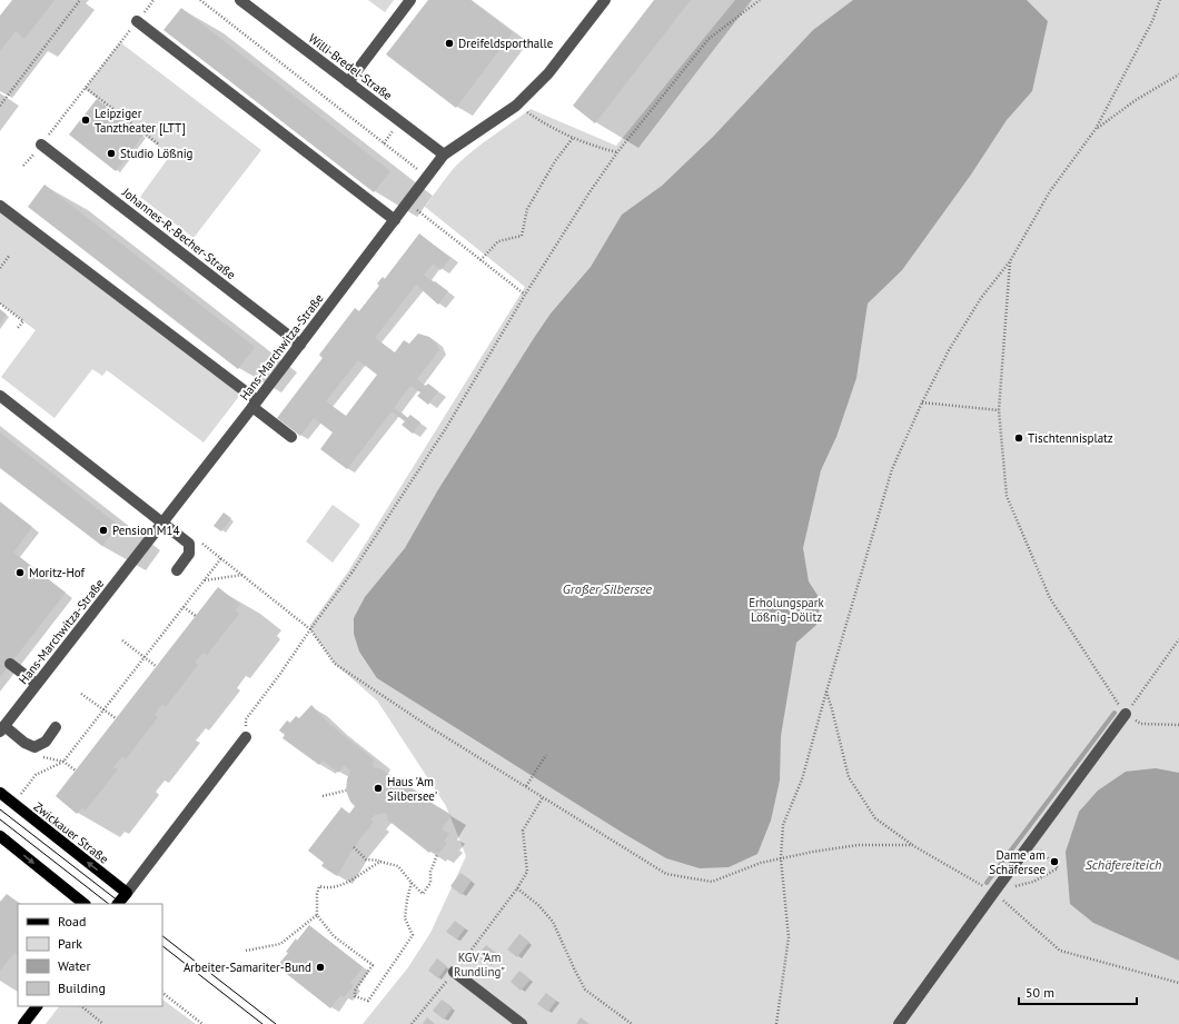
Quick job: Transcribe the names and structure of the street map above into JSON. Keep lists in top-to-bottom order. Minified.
{"streets":{"main road":["Zwickauer Straße"],"street":["Willi-Bredel-Straße","Johannes-R.-Becher-Straße","Hans-Marchwitza-Straße"]},"crossings":[["Willi-Bredel-Straße","Hans-Marchwitza-Straße"],["Johannes-R.-Becher-Straße","Hans-Marchwitza-Straße"]],"water":["Großer Silbersee","Schäfereiteich"],"parks":["Erholungspark Lößnig-Dölitz","KGV \"Am Rundling\""],"places":["Dreifeldsporthalle","Leipziger Tanztheater [LTT]","Studio Lößnig","Tischtennisplatz","Pension M14","Moritz-Hof","Haus 'Am Silbersee'","Dame am Schäfersee","Arbeiter-Samariter-Bund"],"legend":["Road","Park","Water","Building"],"scale_bar":"50 m"}
